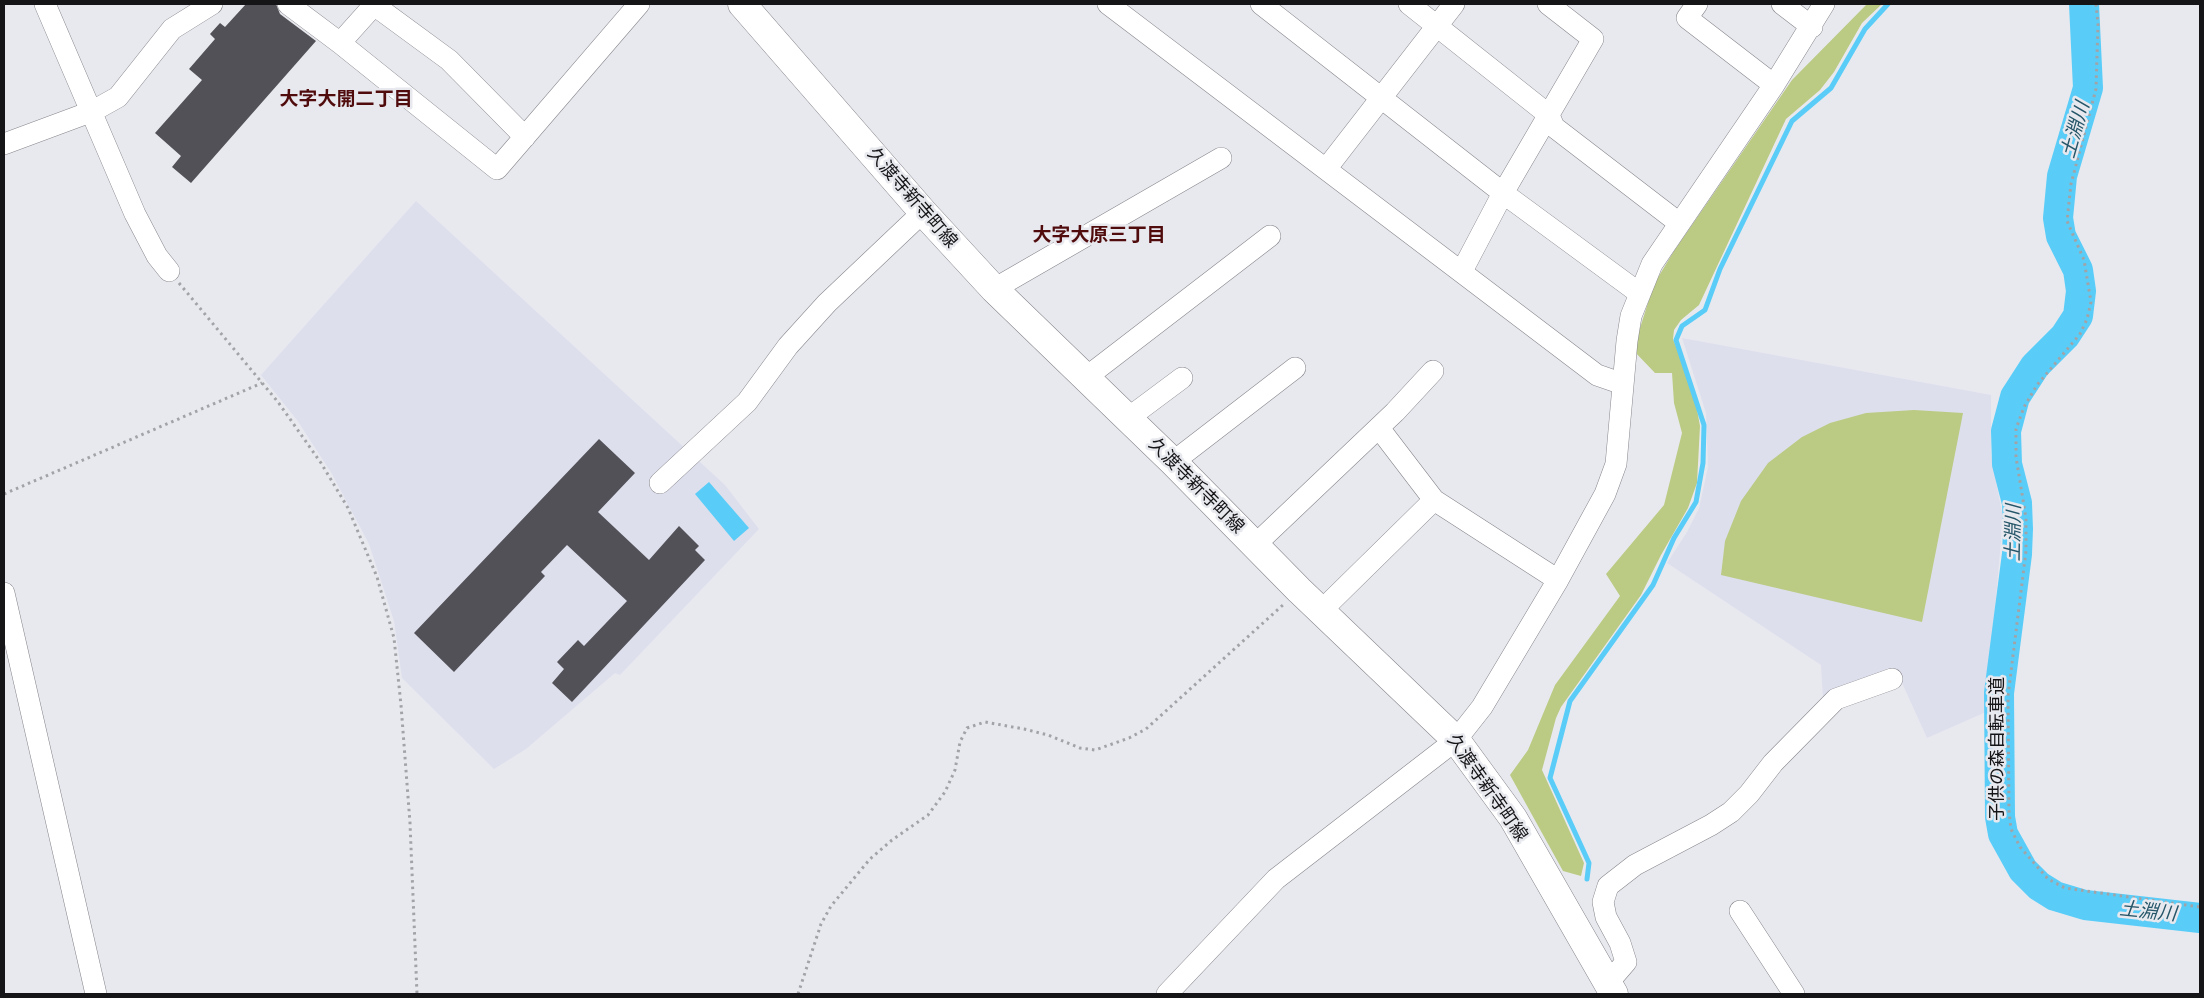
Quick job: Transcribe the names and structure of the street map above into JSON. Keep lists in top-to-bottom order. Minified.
{"streets":{"main road":["久渡寺新寺町線"],"path":["子供の森自転車道"]},"districts":["大字大開二丁目","大字大原三丁目"],"water":["土淵川"]}
